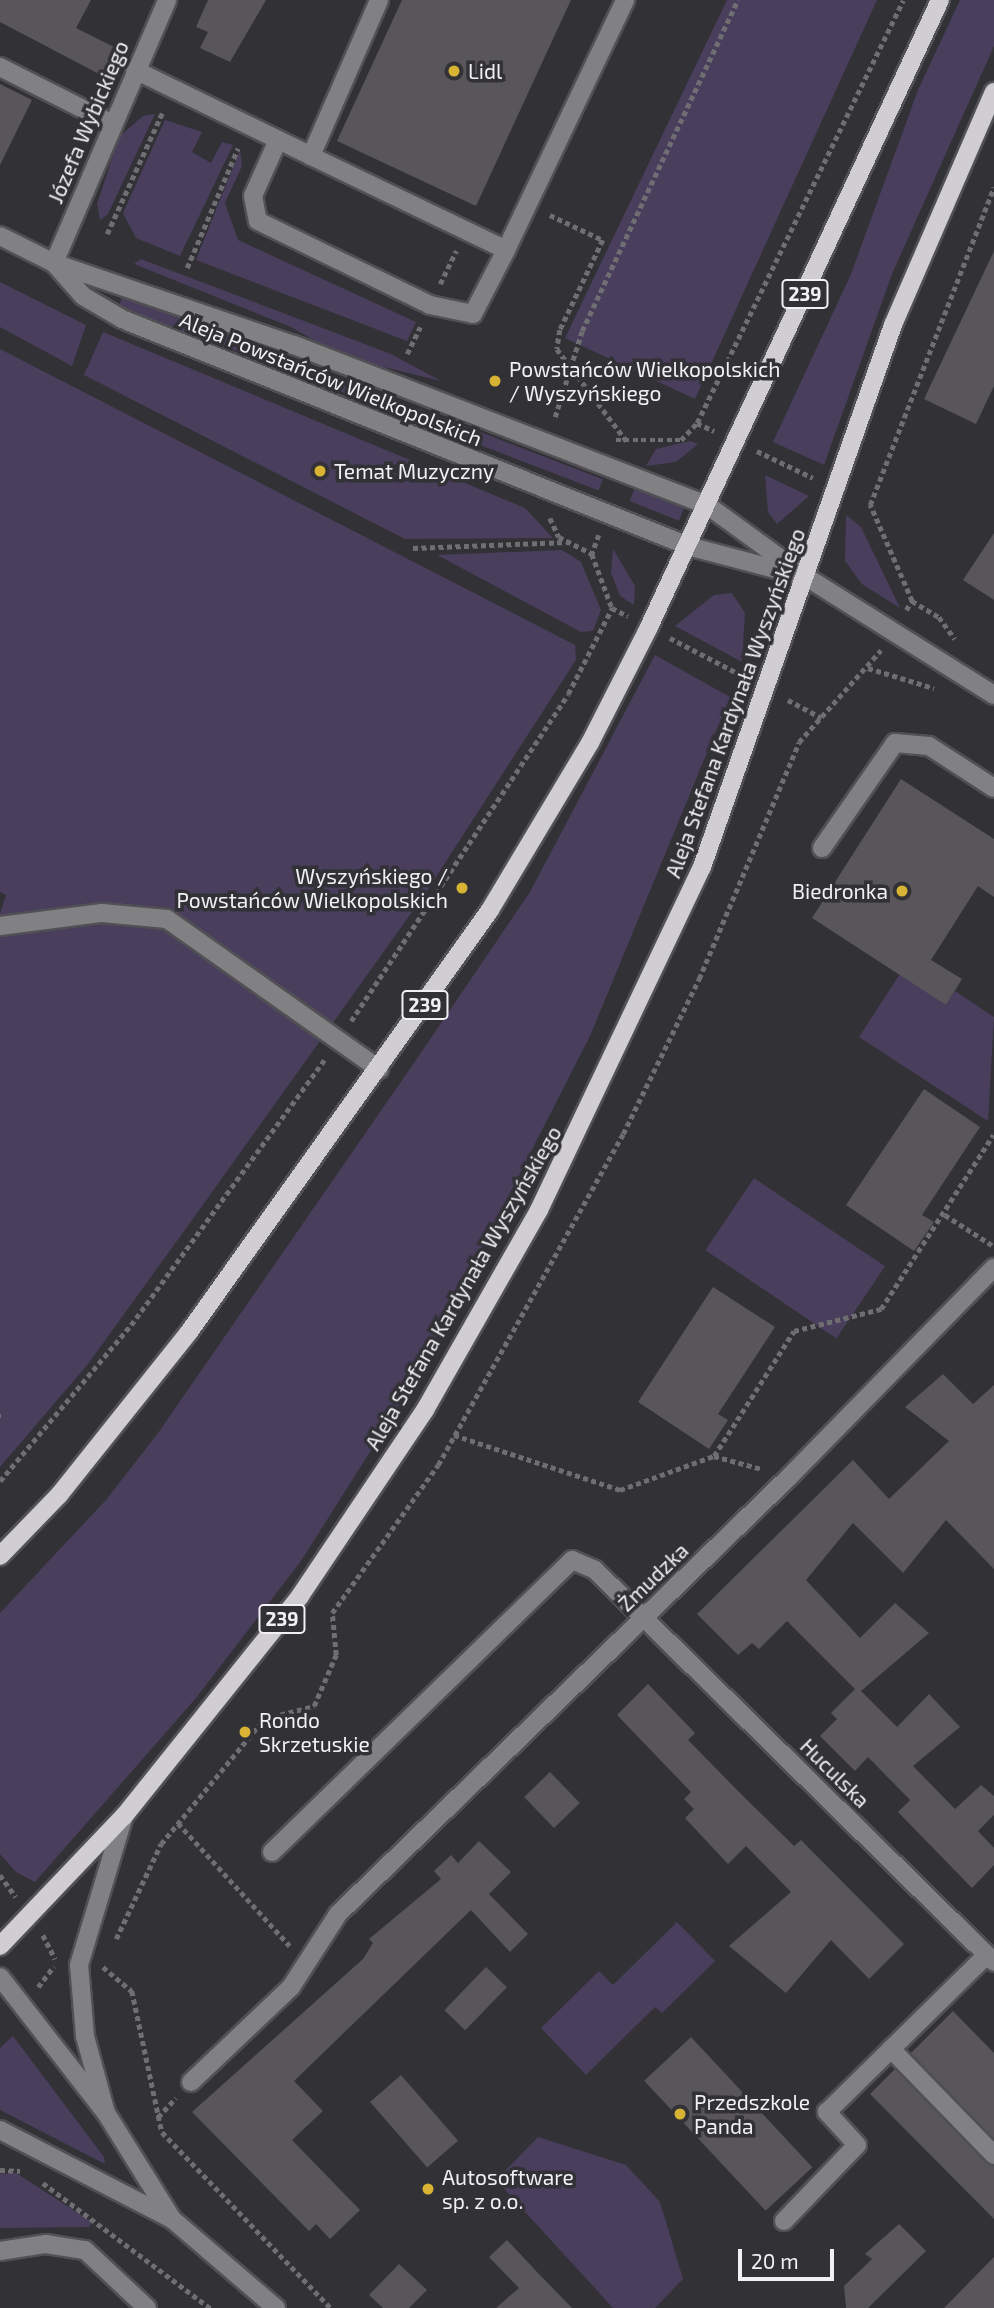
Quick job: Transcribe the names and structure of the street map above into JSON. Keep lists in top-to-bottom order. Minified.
{"streets":{"main road":["239","Aleja Stefana Kardynała Wyszyńskiego"],"street":["Józefa Wybickiego","Aleja Powstańców Wielkopolskich","Żmudzka","Huculska"]},"crossings":[["Józefa Wybickiego","Aleja Powstańców Wielkopolskich"],["239","Aleja Powstańców Wielkopolskich"],["Aleja Powstańców Wielkopolskich","Aleja Stefana Kardynała Wyszyńskiego"],["Żmudzka","Huculska"]],"places":["Lidl","Powstańców Wielkopolskich / Wyszyńskiego","Temat Muzyczny","Wyszyńskiego / Powstańców Wielkopolskich","Biedronka","Rondo Skrzetuskie","Przedszkole Panda","Autosoftware sp. z o.o."],"scale_bar":"20 m"}
